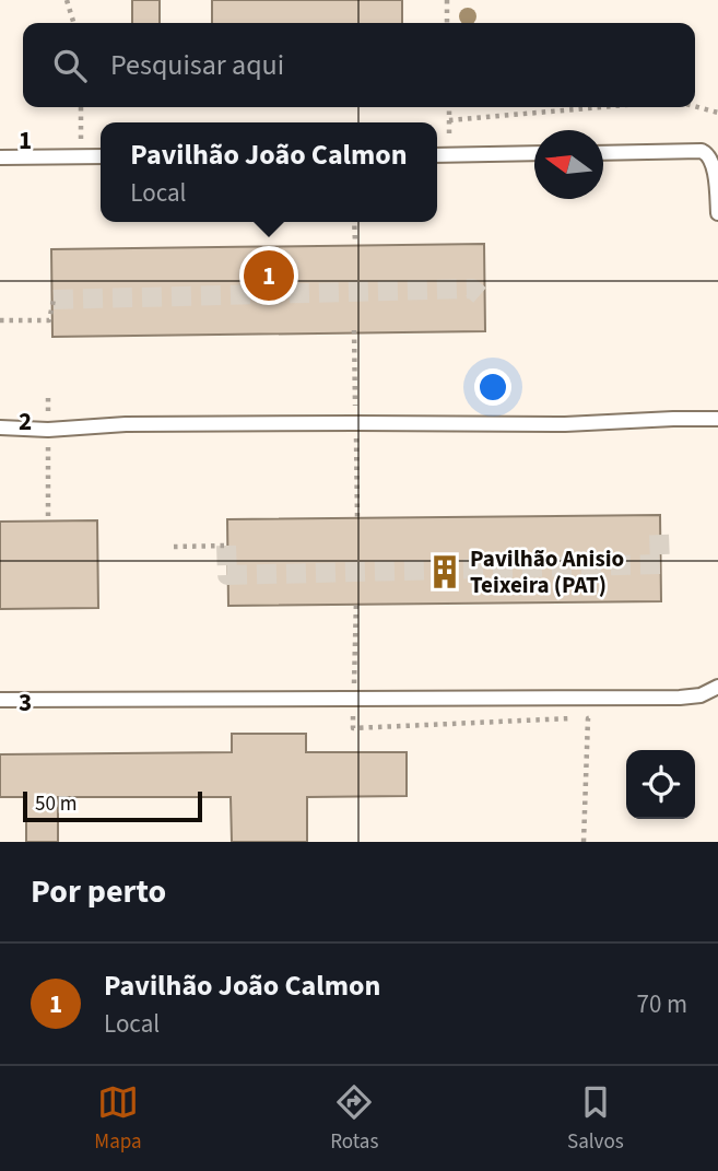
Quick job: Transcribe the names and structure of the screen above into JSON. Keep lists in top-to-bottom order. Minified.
{"places":{"building":["Pavilhão Anisio Teixeira (PAT)"]},"scale_bar":"50 m","north":"left","page":{"search":"Pesquisar aqui","popup":["Pavilhão João Calmon","Local"],"pins":"1","scale":"50 m","heading":"Por perto","list":[{"mark":"1","name":"Pavilhão João Calmon","note":"Local","value":"70 m"}],"nav":["Mapa","Rotas","Salvos"]},"grid":{"rows":["1","2","3"]}}
